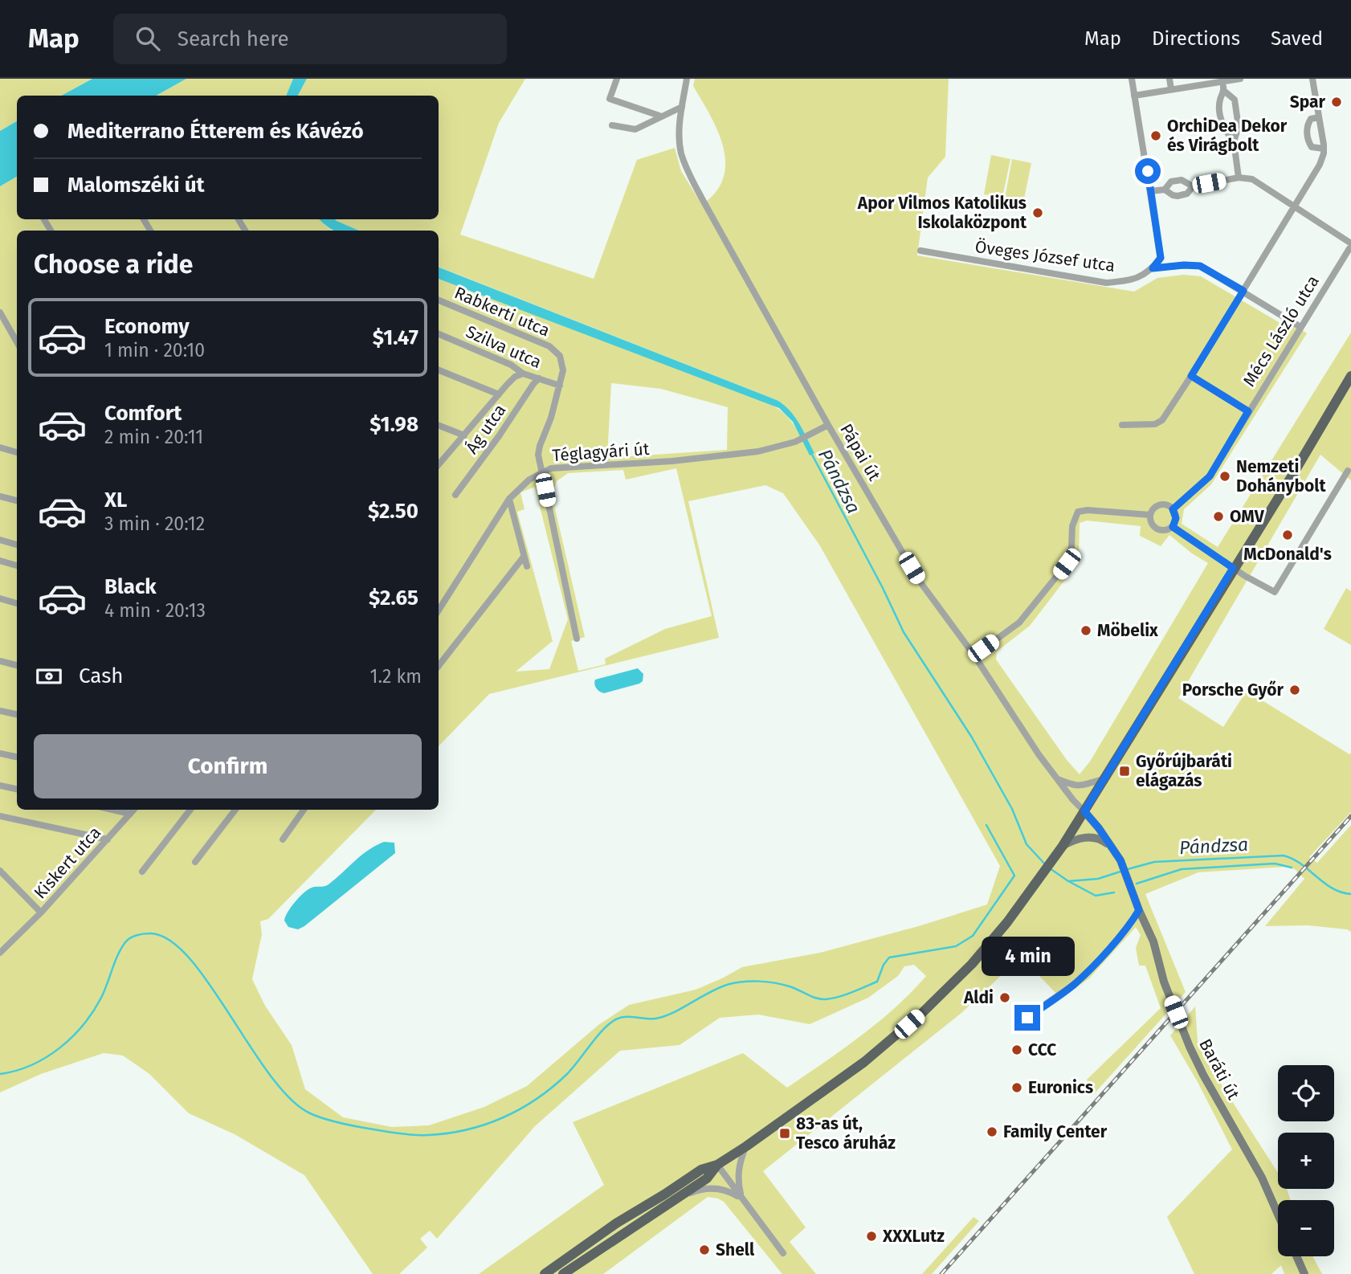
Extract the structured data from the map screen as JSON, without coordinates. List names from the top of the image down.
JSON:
{
  "streets": {
    "street": [
      "Öveges József utca",
      "Rabkerti utca",
      "Mécs László utca",
      "Szilva utca",
      "Ág utca",
      "Téglagyári út",
      "Pápai út",
      "Kiskert utca",
      "Baráti út"
    ]
  },
  "crossings": [
    ["Rabkerti utca", "Szilva utca"],
    ["Rabkerti utca", "Téglagyári út"],
    ["Mécs László utca", "Pápai út"],
    ["Szilva utca", "Ág utca"],
    ["Téglagyári út", "Pápai út"],
    ["Pápai út", "Baráti út"]
  ],
  "water": ["Pándzsa"],
  "places": {
    "other": [
      "Spar",
      "OrchiDea Dekor és Virágbolt",
      "Apor Vilmos Katolikus Iskolaközpont",
      "Nemzeti Dohánybolt",
      "OMV",
      "McDonald's",
      "Möbelix",
      "Porsche Győr",
      "Aldi",
      "CCC",
      "Euronics",
      "Family Center",
      "XXXLutz",
      "Shell"
    ],
    "transit": ["Győrújbaráti elágazás", "83-as út, Tesco áruház"]
  },
  "page": {
    "header": "Map",
    "search": "Search here",
    "nav": ["Map", "Directions", "Saved"],
    "banner": ["Mediterrano Étterem és Kávézó", "Malomszéki út"],
    "heading": "Choose a ride",
    "list": [
      {
        "name": "Economy",
        "note": "1 min · 20:10",
        "value": "$1.47"
      },
      {
        "name": "Comfort",
        "note": "2 min · 20:11",
        "value": "$1.98"
      },
      {
        "name": "XL",
        "note": "3 min · 20:12",
        "value": "$2.50"
      },
      {
        "name": "Black",
        "note": "4 min · 20:13",
        "value": "$2.65"
      }
    ],
    "pay": ["Cash", "1.2 km"],
    "buttons": "Confirm",
    "bubble": "4 min",
    "map_buttons": ["+", "−"]
  }
}
